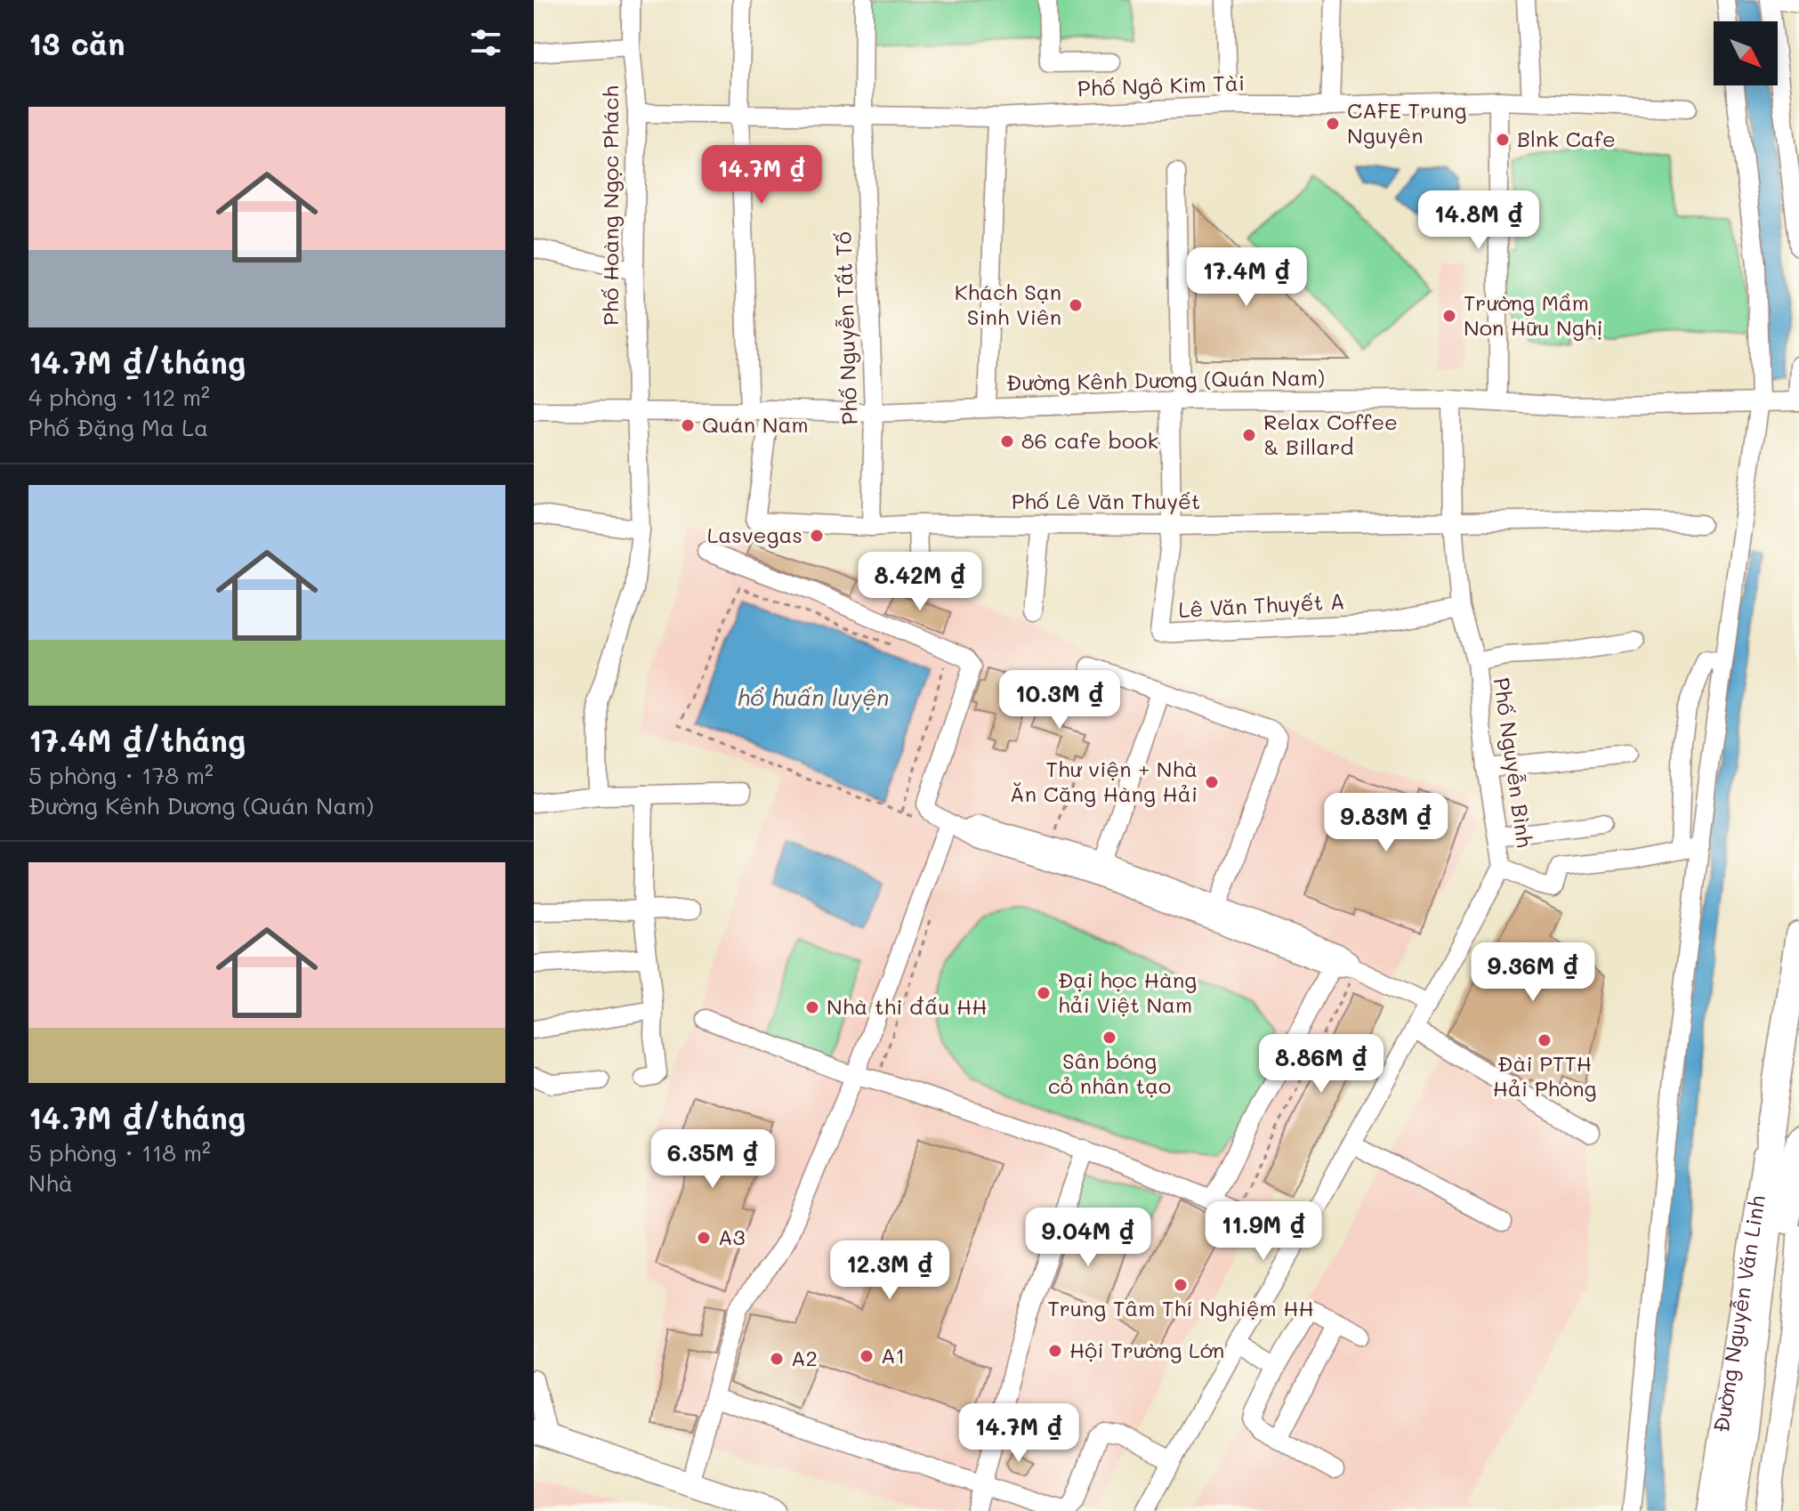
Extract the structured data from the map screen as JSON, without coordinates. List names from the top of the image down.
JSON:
{
  "streets": {
    "highway": ["Đường Nguyễn Văn Linh"],
    "street": [
      "Phố Ngô Kim Tài",
      "Phố Hoàng Ngọc Phách",
      "Phố Nguyễn Tất Tố",
      "Đường Kênh Dương (Quán Nam)",
      "Phố Lê Văn Thuyết",
      "Lê Văn Thuyết A",
      "Phố Nguyễn Bình"
    ]
  },
  "crossings": [
    ["Phố Ngô Kim Tài", "Phố Hoàng Ngọc Phách"],
    ["Phố Ngô Kim Tài", "Phố Nguyễn Tất Tố"],
    ["Phố Hoàng Ngọc Phách", "Đường Kênh Dương (Quán Nam)"],
    ["Phố Nguyễn Tất Tố", "Đường Kênh Dương (Quán Nam)"],
    ["Phố Nguyễn Tất Tố", "Phố Lê Văn Thuyết"],
    ["Đường Kênh Dương (Quán Nam)", "Phố Lê Văn Thuyết"],
    ["Đường Kênh Dương (Quán Nam)", "Lê Văn Thuyết A"],
    ["Đường Kênh Dương (Quán Nam)", "Phố Nguyễn Bình"],
    ["Phố Lê Văn Thuyết", "Lê Văn Thuyết A"],
    ["Phố Lê Văn Thuyết", "Phố Nguyễn Bình"],
    ["Lê Văn Thuyết A", "Phố Nguyễn Bình"]
  ],
  "water": ["hồ huấn luyện"],
  "places": [
    "CAFE Trung Nguyên",
    "Blnk Cafe",
    "Khách Sạn Sinh Viên",
    "Trường Mầm Non Hữu Nghị",
    "Quán Nam",
    "Relax Coffee & Billard",
    "86 cafe book",
    "Lasvegas",
    "Thư viện + Nhà Ăn Căng Hàng Hải",
    "Đại học Hàng hải Việt Nam",
    "Nhà thi đấu HH",
    "Sân bóng cỏ nhân tạo",
    "Đài PTTH Hải Phòng",
    "A3",
    "Trung Tâm Thí Nghiệm HH",
    "Hội Trường Lớn",
    "A1",
    "A2"
  ],
  "north": "bottom right",
  "page": {
    "heading": "13 căn",
    "list": [
      {
        "name": "14.7M ₫/tháng",
        "note": "4 phòng · 112 m² · Phố Đặng Ma La"
      },
      {
        "name": "17.4M ₫/tháng",
        "note": "5 phòng · 178 m² · Đường Kênh Dương (Quán Nam)"
      },
      {
        "name": "14.7M ₫/tháng",
        "note": "5 phòng · 118 m² · Nhà"
      }
    ],
    "price": [
      "14.7M ₫",
      "14.8M ₫",
      "17.4M ₫",
      "8.42M ₫",
      "10.3M ₫",
      "9.83M ₫",
      "9.36M ₫",
      "8.86M ₫",
      "6.35M ₫",
      "11.9M ₫",
      "9.04M ₫",
      "12.3M ₫",
      "14.7M ₫"
    ]
  }
}
